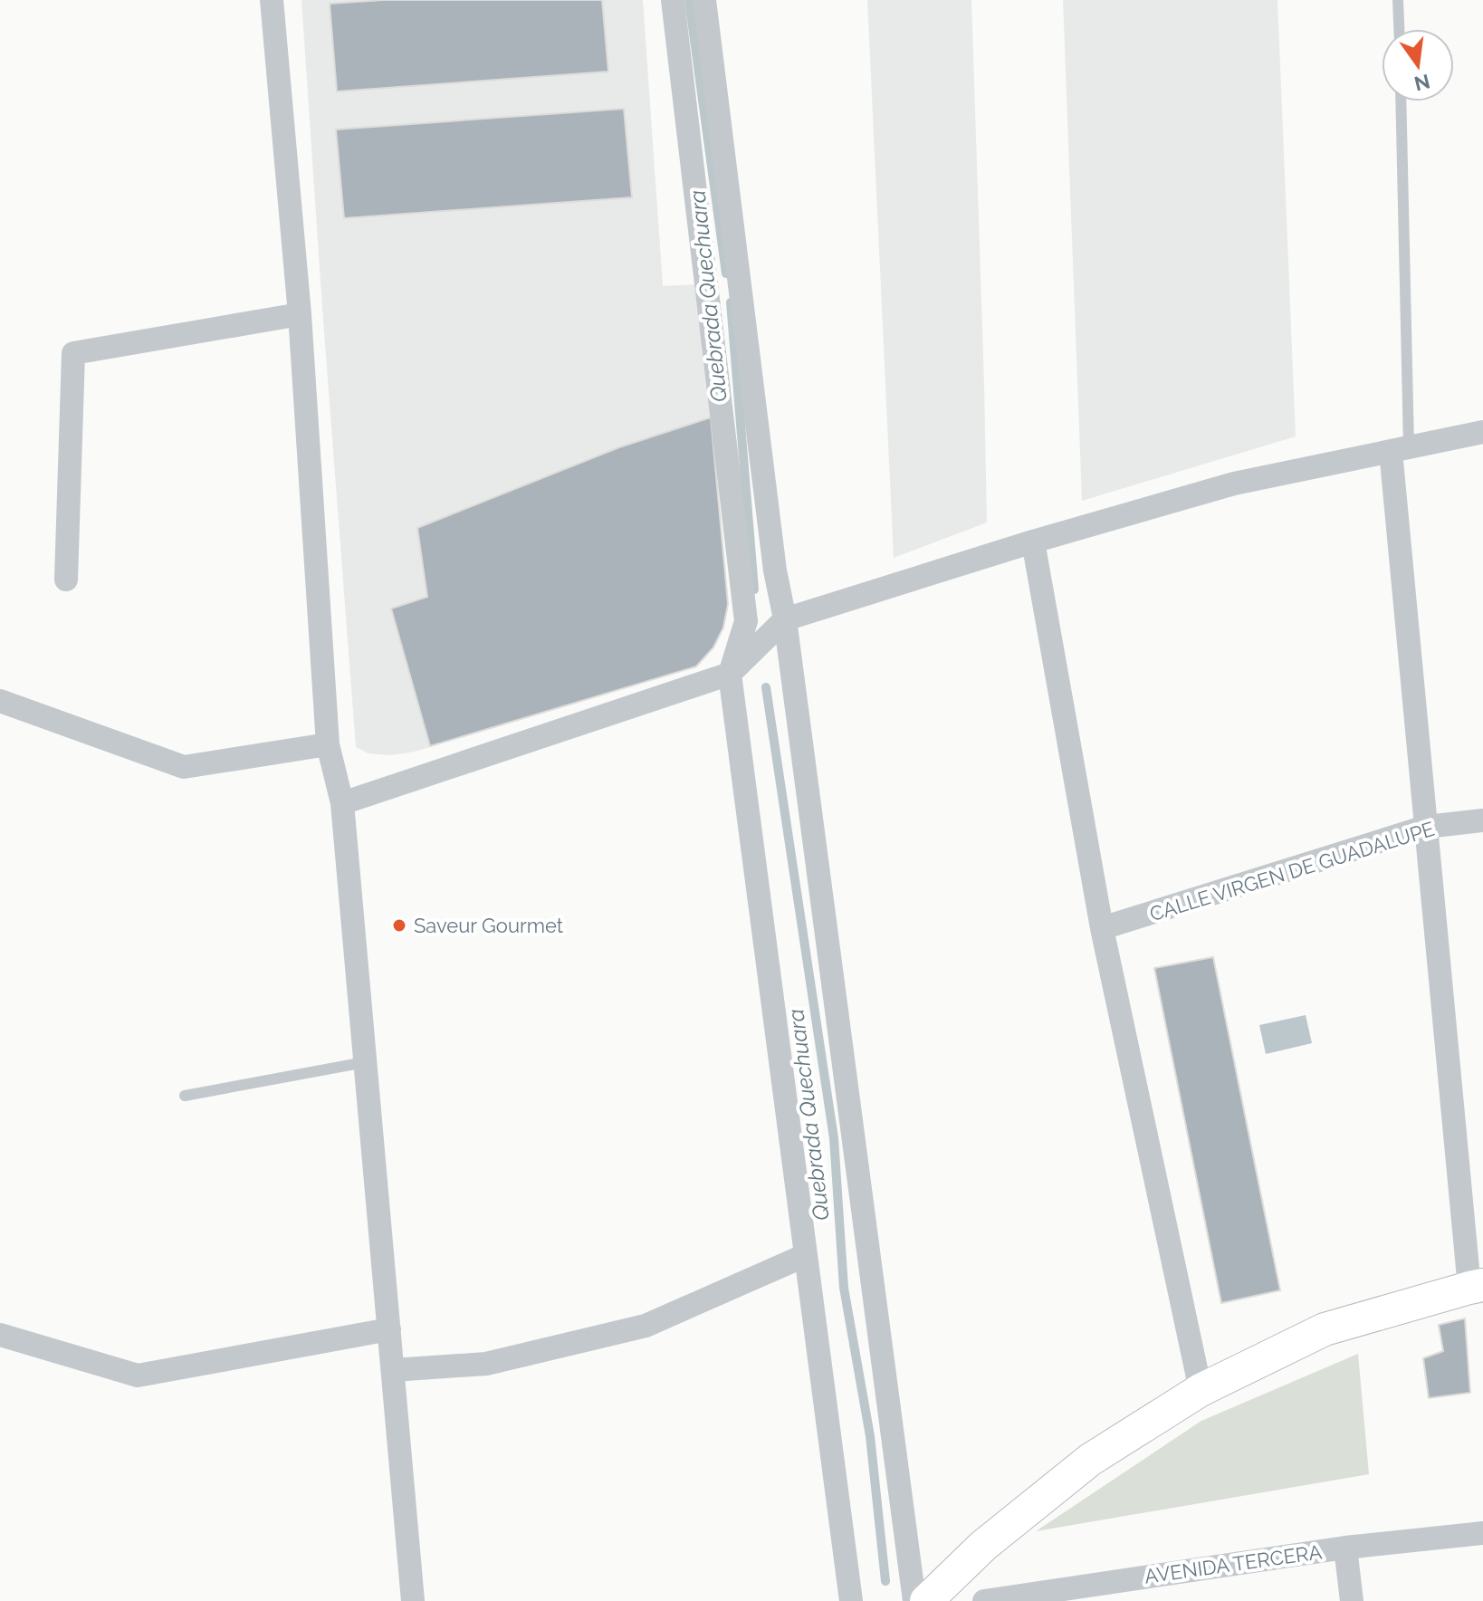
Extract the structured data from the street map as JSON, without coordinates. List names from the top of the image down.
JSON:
{
  "streets": {
    "street": ["CALLE VIRGEN DE GUADALUPE", "AVENIDA TERCERA"]
  },
  "water": ["Quebrada Quechuara"],
  "places": ["Saveur Gourmet"],
  "north": "bottom"
}
